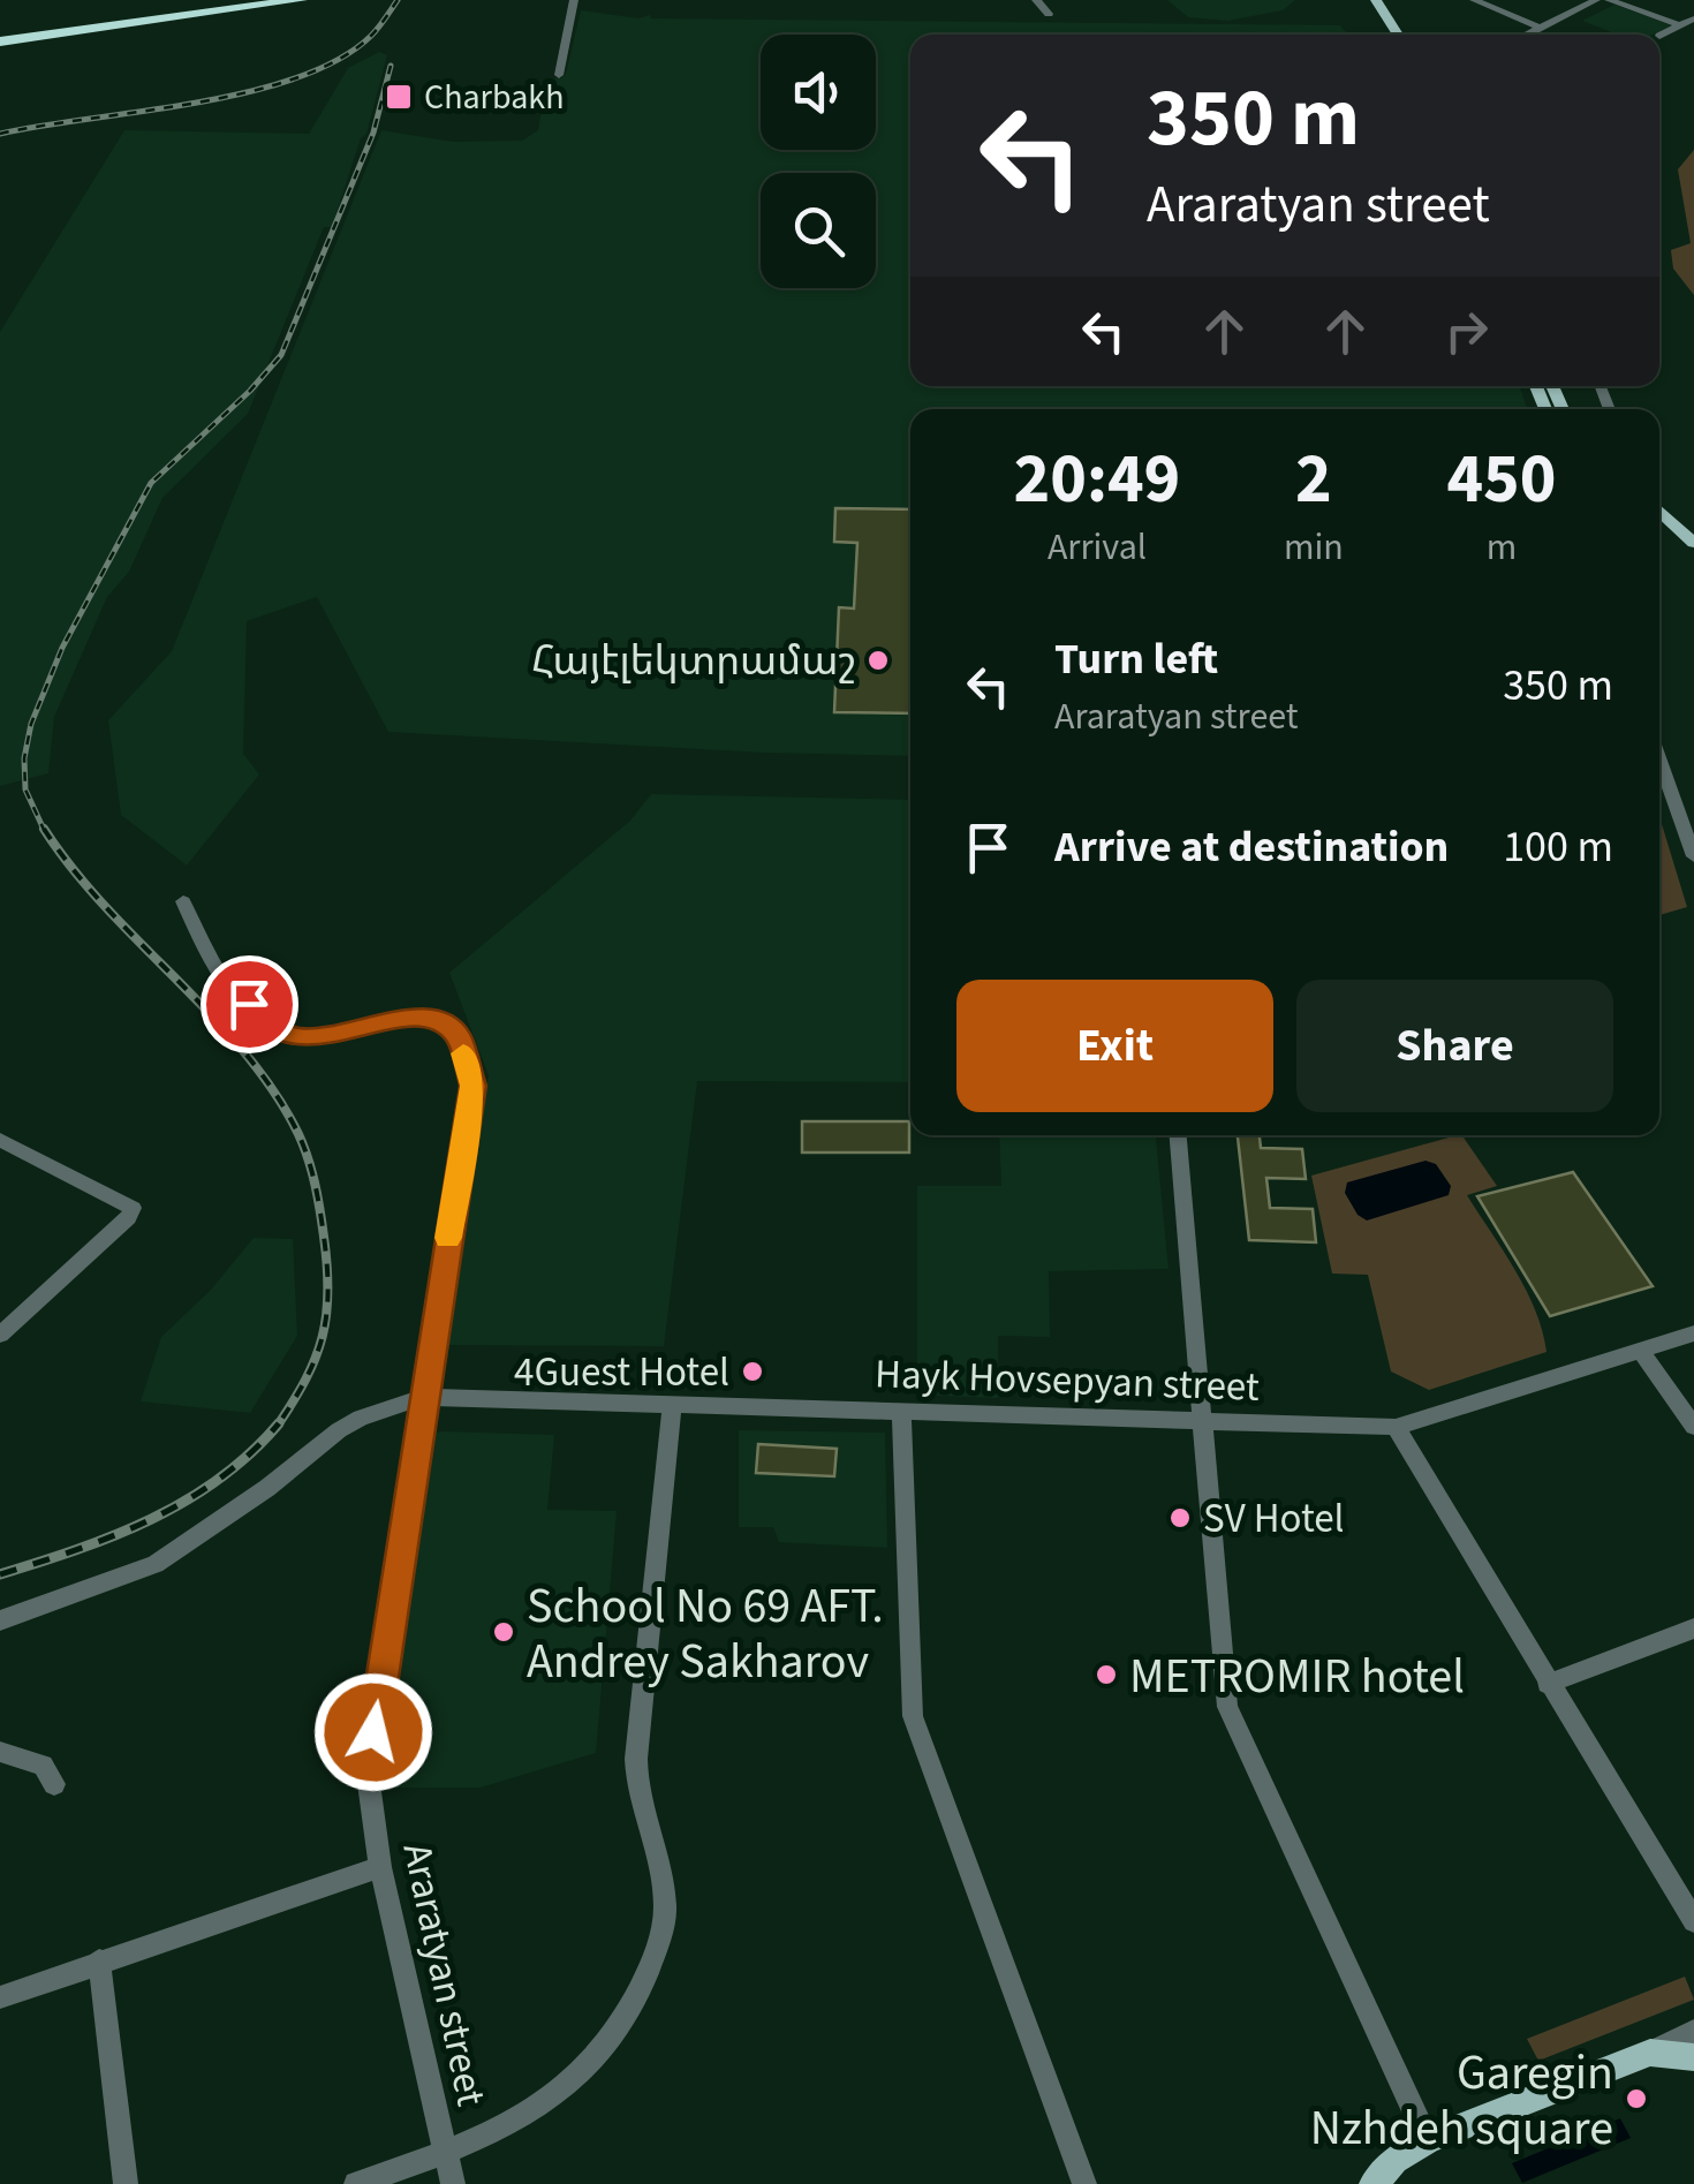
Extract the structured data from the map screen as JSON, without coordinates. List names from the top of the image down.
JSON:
{
  "streets": {
    "street": ["Hayk Hovsepyan street", "Araratyan street"]
  },
  "crossings": [
    ["Hayk Hovsepyan street", "Araratyan street"]
  ],
  "places": {
    "transit": ["Charbakh"],
    "other": [
      "Հայէլեկտրամաշ",
      "4Guest Hotel",
      "SV Hotel",
      "School No 69 AFT. Andrey Sakharov",
      "METROMIR hotel",
      "Garegin Nzhdeh square"
    ]
  },
  "page": {
    "turn": ["350 m", "Araratyan street"],
    "eta": [
      "20:49",
      "Arrival",
      "2",
      "min",
      "450",
      "m"
    ],
    "list": [
      {
        "name": "Turn left",
        "note": "Araratyan street",
        "value": "350 m"
      },
      {
        "name": "Arrive at destination",
        "value": "100 m"
      }
    ],
    "buttons": ["Exit", "Share"]
  }
}
